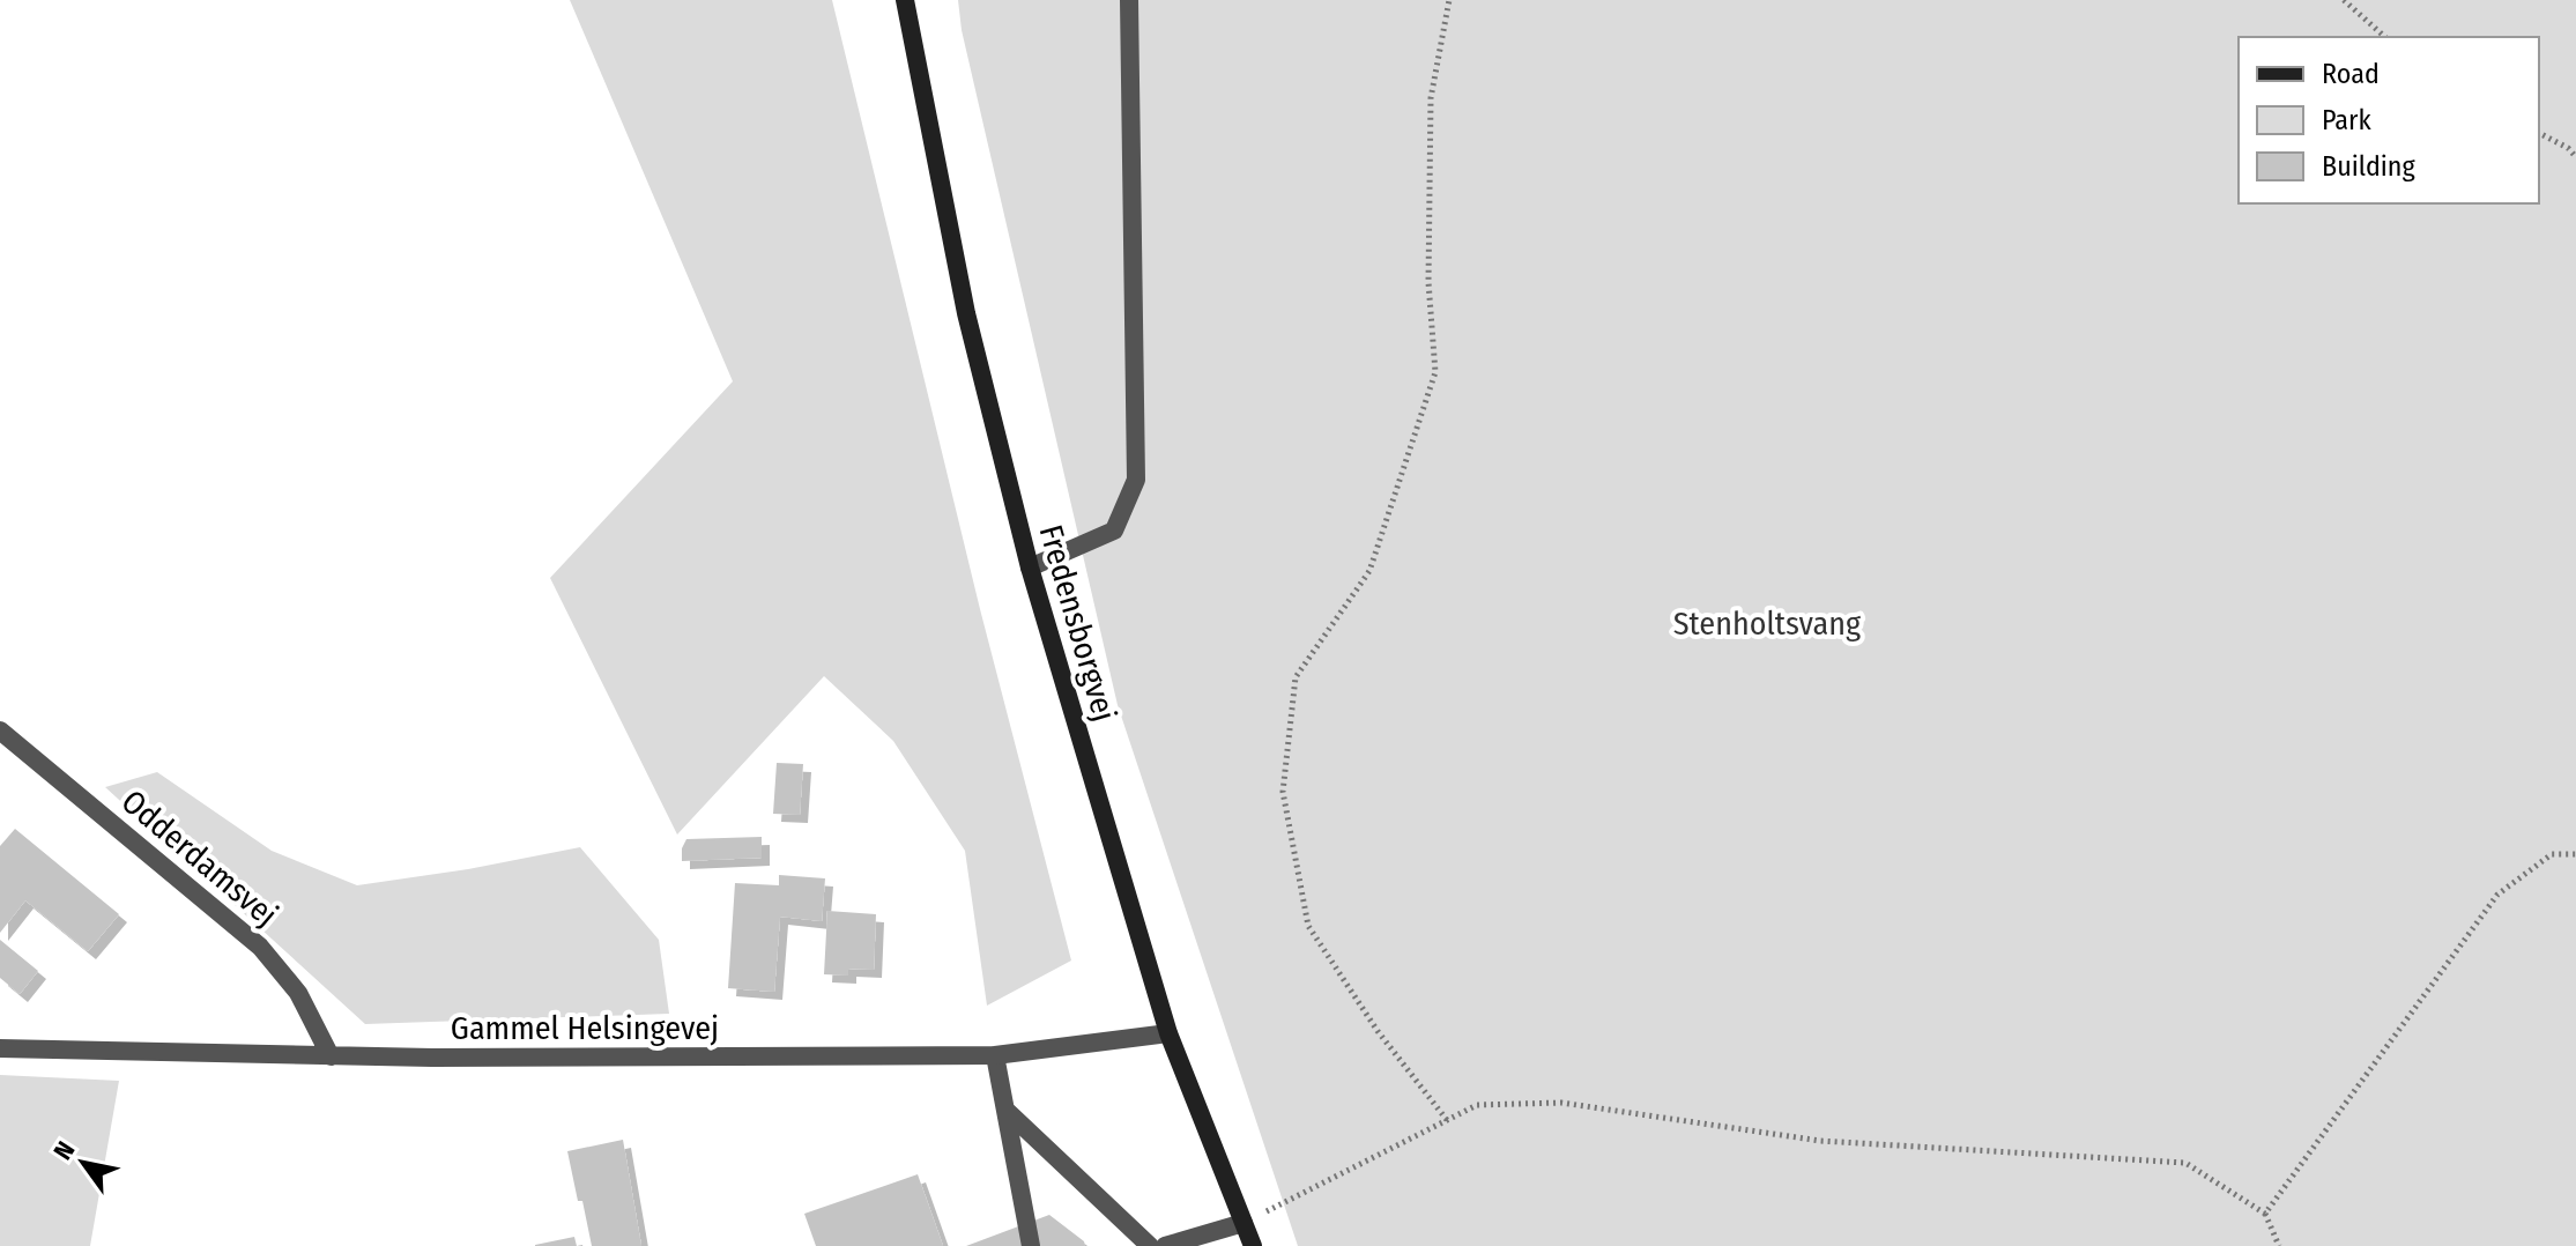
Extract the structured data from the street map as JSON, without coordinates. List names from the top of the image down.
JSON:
{
  "streets": {
    "street": ["Fredensborgvej", "Odderdamsvej", "Gammel Helsingevej"]
  },
  "crossings": [
    ["Fredensborgvej", "Gammel Helsingevej"],
    ["Odderdamsvej", "Gammel Helsingevej"]
  ],
  "parks": ["Stenholtsvang"],
  "legend": ["Road", "Park", "Building"],
  "north": "top left"
}
